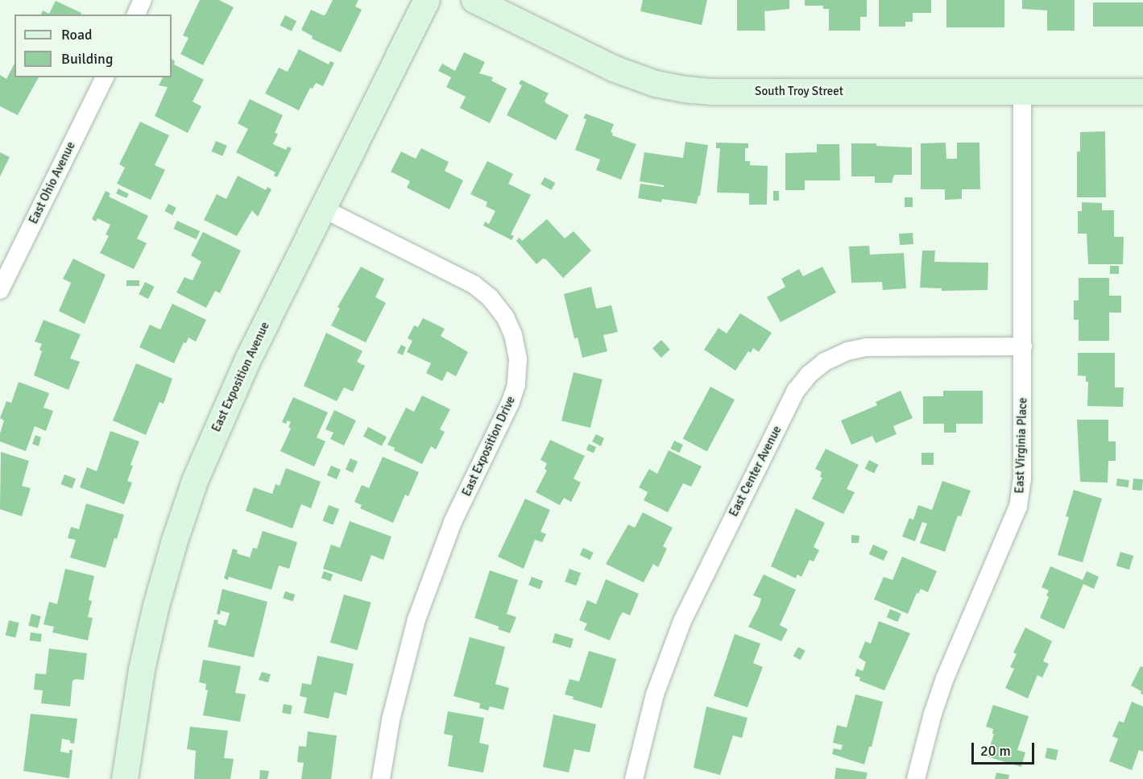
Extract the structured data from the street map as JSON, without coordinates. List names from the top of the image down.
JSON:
{
  "streets": {
    "street": [
      "South Troy Street",
      "East Ohio Avenue",
      "East Exposition Avenue",
      "East Virginia Place",
      "East Exposition Drive",
      "East Center Avenue"
    ]
  },
  "crossings": [
    ["South Troy Street", "East Virginia Place"],
    ["East Exposition Avenue", "East Exposition Drive"],
    ["East Virginia Place", "East Center Avenue"]
  ],
  "legend": ["Road", "Building"],
  "scale_bar": "20 m"
}
